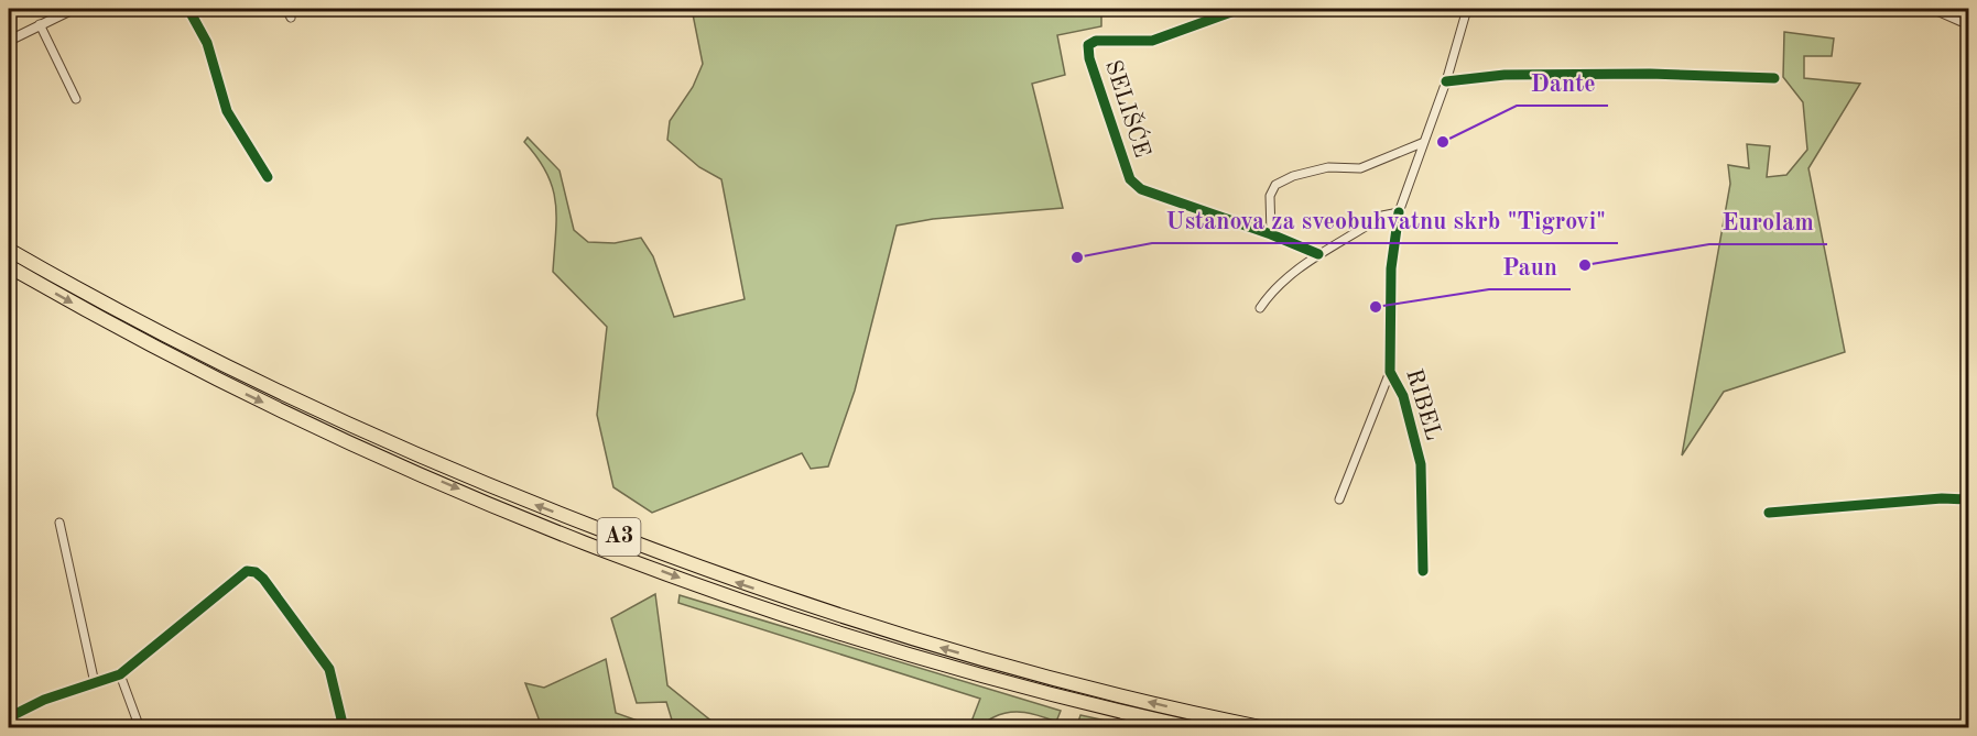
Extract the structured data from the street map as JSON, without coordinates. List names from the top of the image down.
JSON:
{
  "streets": {
    "highway": ["A3"],
    "street": ["SELIŠĆE", "RIBEL"]
  },
  "places": [
    "Dante",
    "Ustanova za sveobuhvatnu skrb \"Tigrovi\"",
    "Eurolam",
    "Paun"
  ]
}
